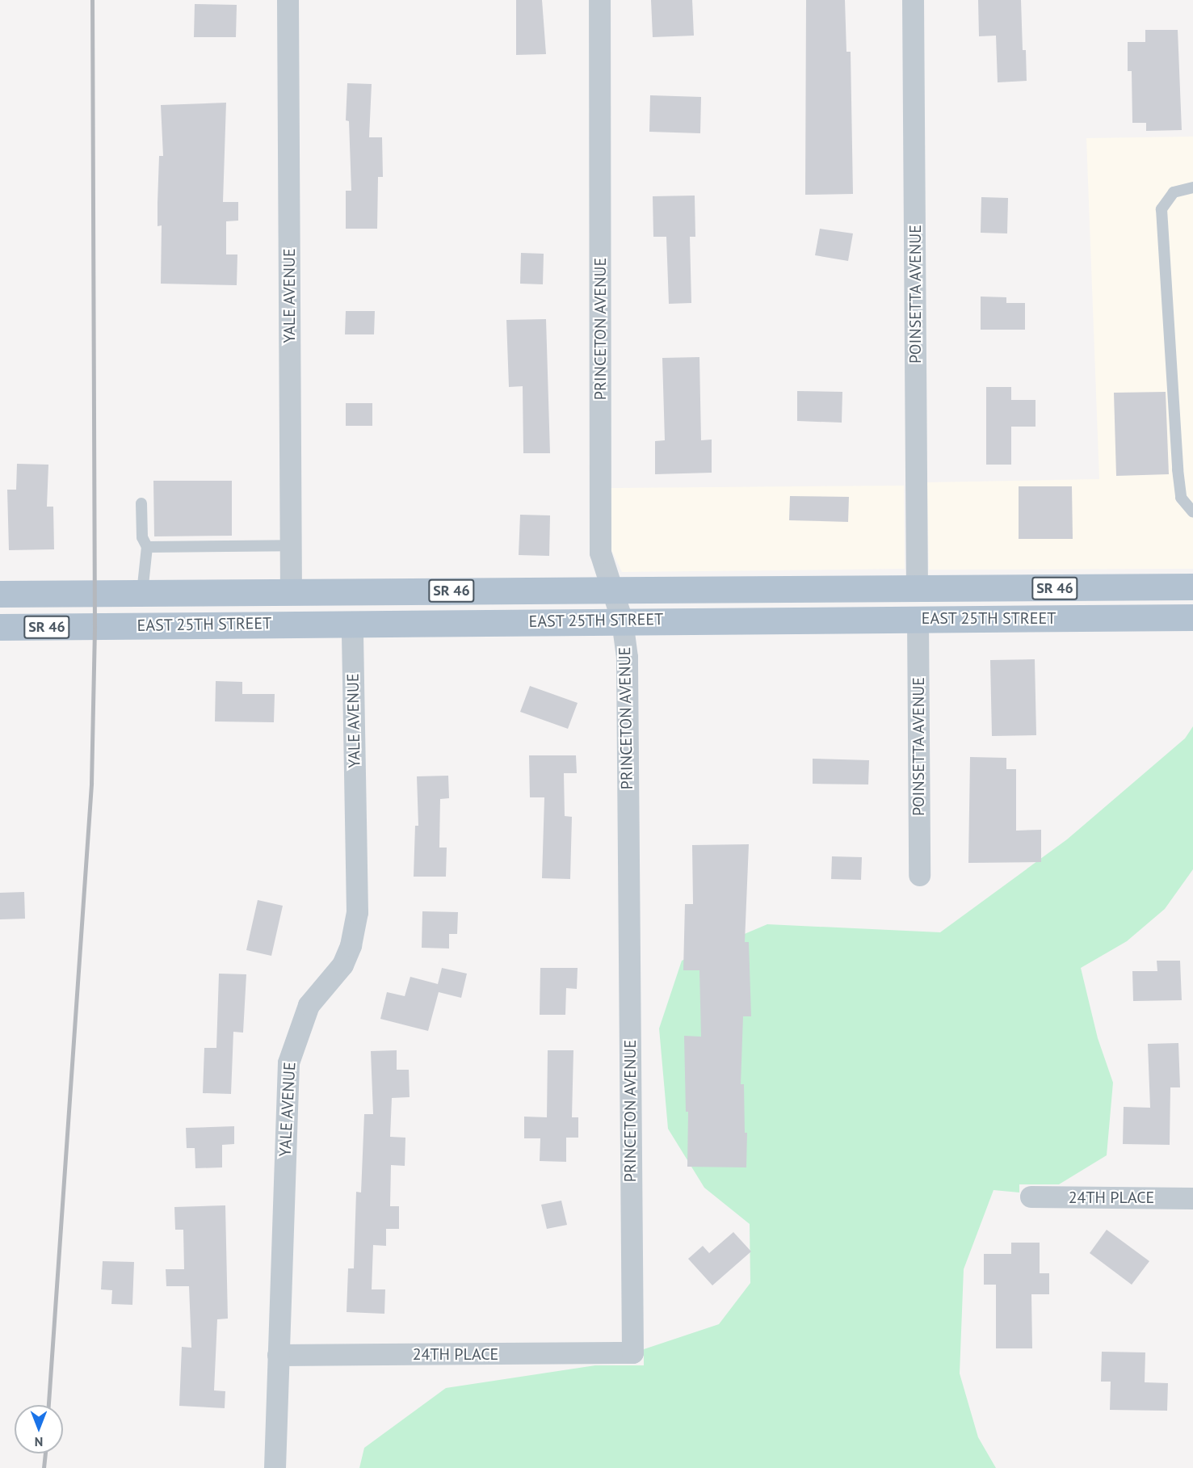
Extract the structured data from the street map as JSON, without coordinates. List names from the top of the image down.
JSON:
{
  "streets": {
    "main road": ["SR 46", "EAST 25TH STREET"],
    "street": [
      "POINSETTA AVENUE",
      "YALE AVENUE",
      "PRINCETON AVENUE",
      "24TH PLACE"
    ]
  },
  "crossings": [
    ["POINSETTA AVENUE", "EAST 25TH STREET"],
    ["YALE AVENUE", "EAST 25TH STREET"],
    ["YALE AVENUE", "24TH PLACE"],
    ["PRINCETON AVENUE", "EAST 25TH STREET"],
    ["PRINCETON AVENUE", "24TH PLACE"]
  ],
  "north": "bottom"
}
